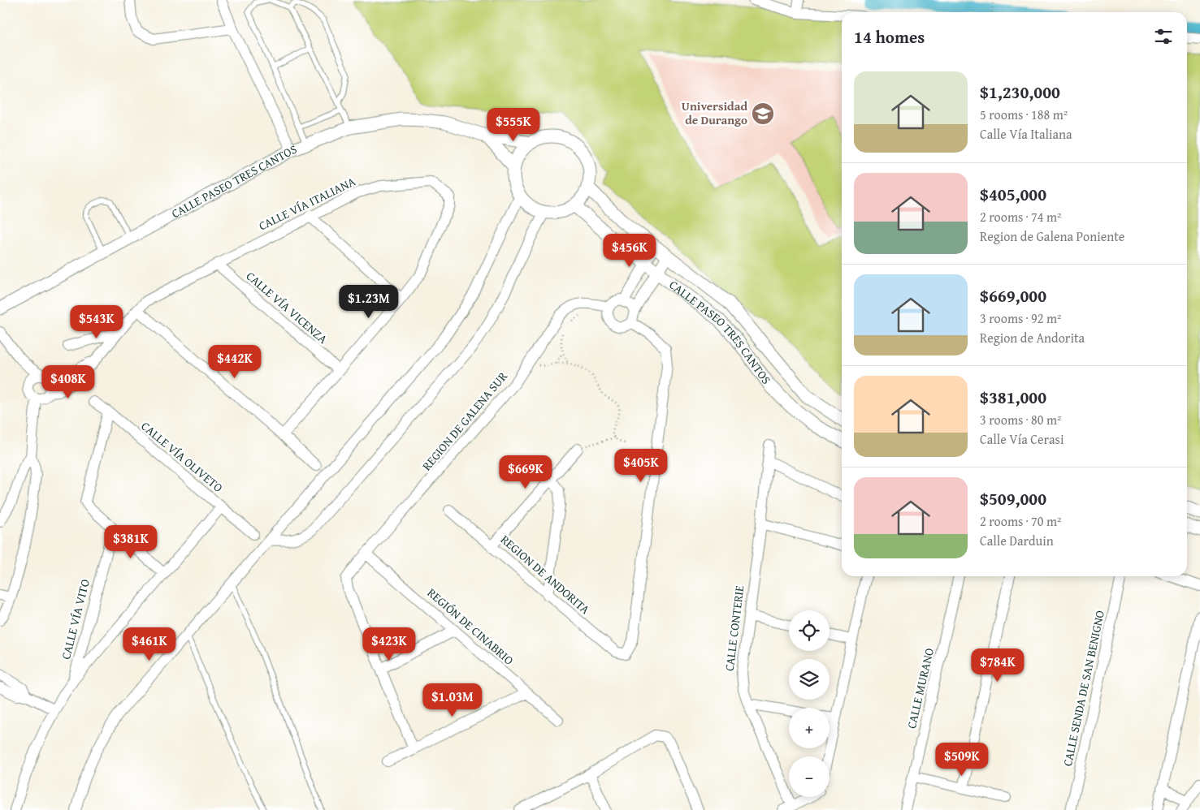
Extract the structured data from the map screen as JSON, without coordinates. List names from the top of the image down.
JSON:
{
  "streets": {
    "street": [
      "CALLE PASEO TRES CANTOS",
      "CALLE VÍA ITALIANA",
      "CALLE VÍA VICENZA",
      "REGION DE GALENA SUR",
      "CALLE VÍA OLIVETO",
      "REGION DE ANDORITA",
      "CALLE VÍA VITO",
      "REGIÓN DE CINABRIO",
      "CALLE CONTERIE",
      "CALLE MURANO",
      "CALLE SENDA DE SAN BENIGNO"
    ]
  },
  "crossings": [
    ["CALLE VÍA ITALIANA", "CALLE VÍA VICENZA"],
    ["REGION DE GALENA SUR", "REGION DE ANDORITA"],
    ["REGION DE GALENA SUR", "REGIÓN DE CINABRIO"]
  ],
  "places": {
    "school or university": ["Universidad de Durango"]
  },
  "page": {
    "heading": "14 homes",
    "list": [
      {
        "name": "$1,230,000",
        "note": "5 rooms · 188 m² · Calle Vía Italiana"
      },
      {
        "name": "$405,000",
        "note": "2 rooms · 74 m² · Region de Galena Poniente"
      },
      {
        "name": "$669,000",
        "note": "3 rooms · 92 m² · Region de Andorita"
      },
      {
        "name": "$381,000",
        "note": "3 rooms · 80 m² · Calle Vía Cerasi"
      },
      {
        "name": "$509,000",
        "note": "2 rooms · 70 m² · Calle Darduin"
      }
    ],
    "price": [
      "$555K",
      "$456K",
      "$1.23M",
      "$543K",
      "$442K",
      "$408K",
      "$405K",
      "$669K",
      "$381K",
      "$461K",
      "$423K",
      "$784K",
      "$1.03M",
      "$509K"
    ],
    "map_buttons": ["+", "−"]
  }
}
